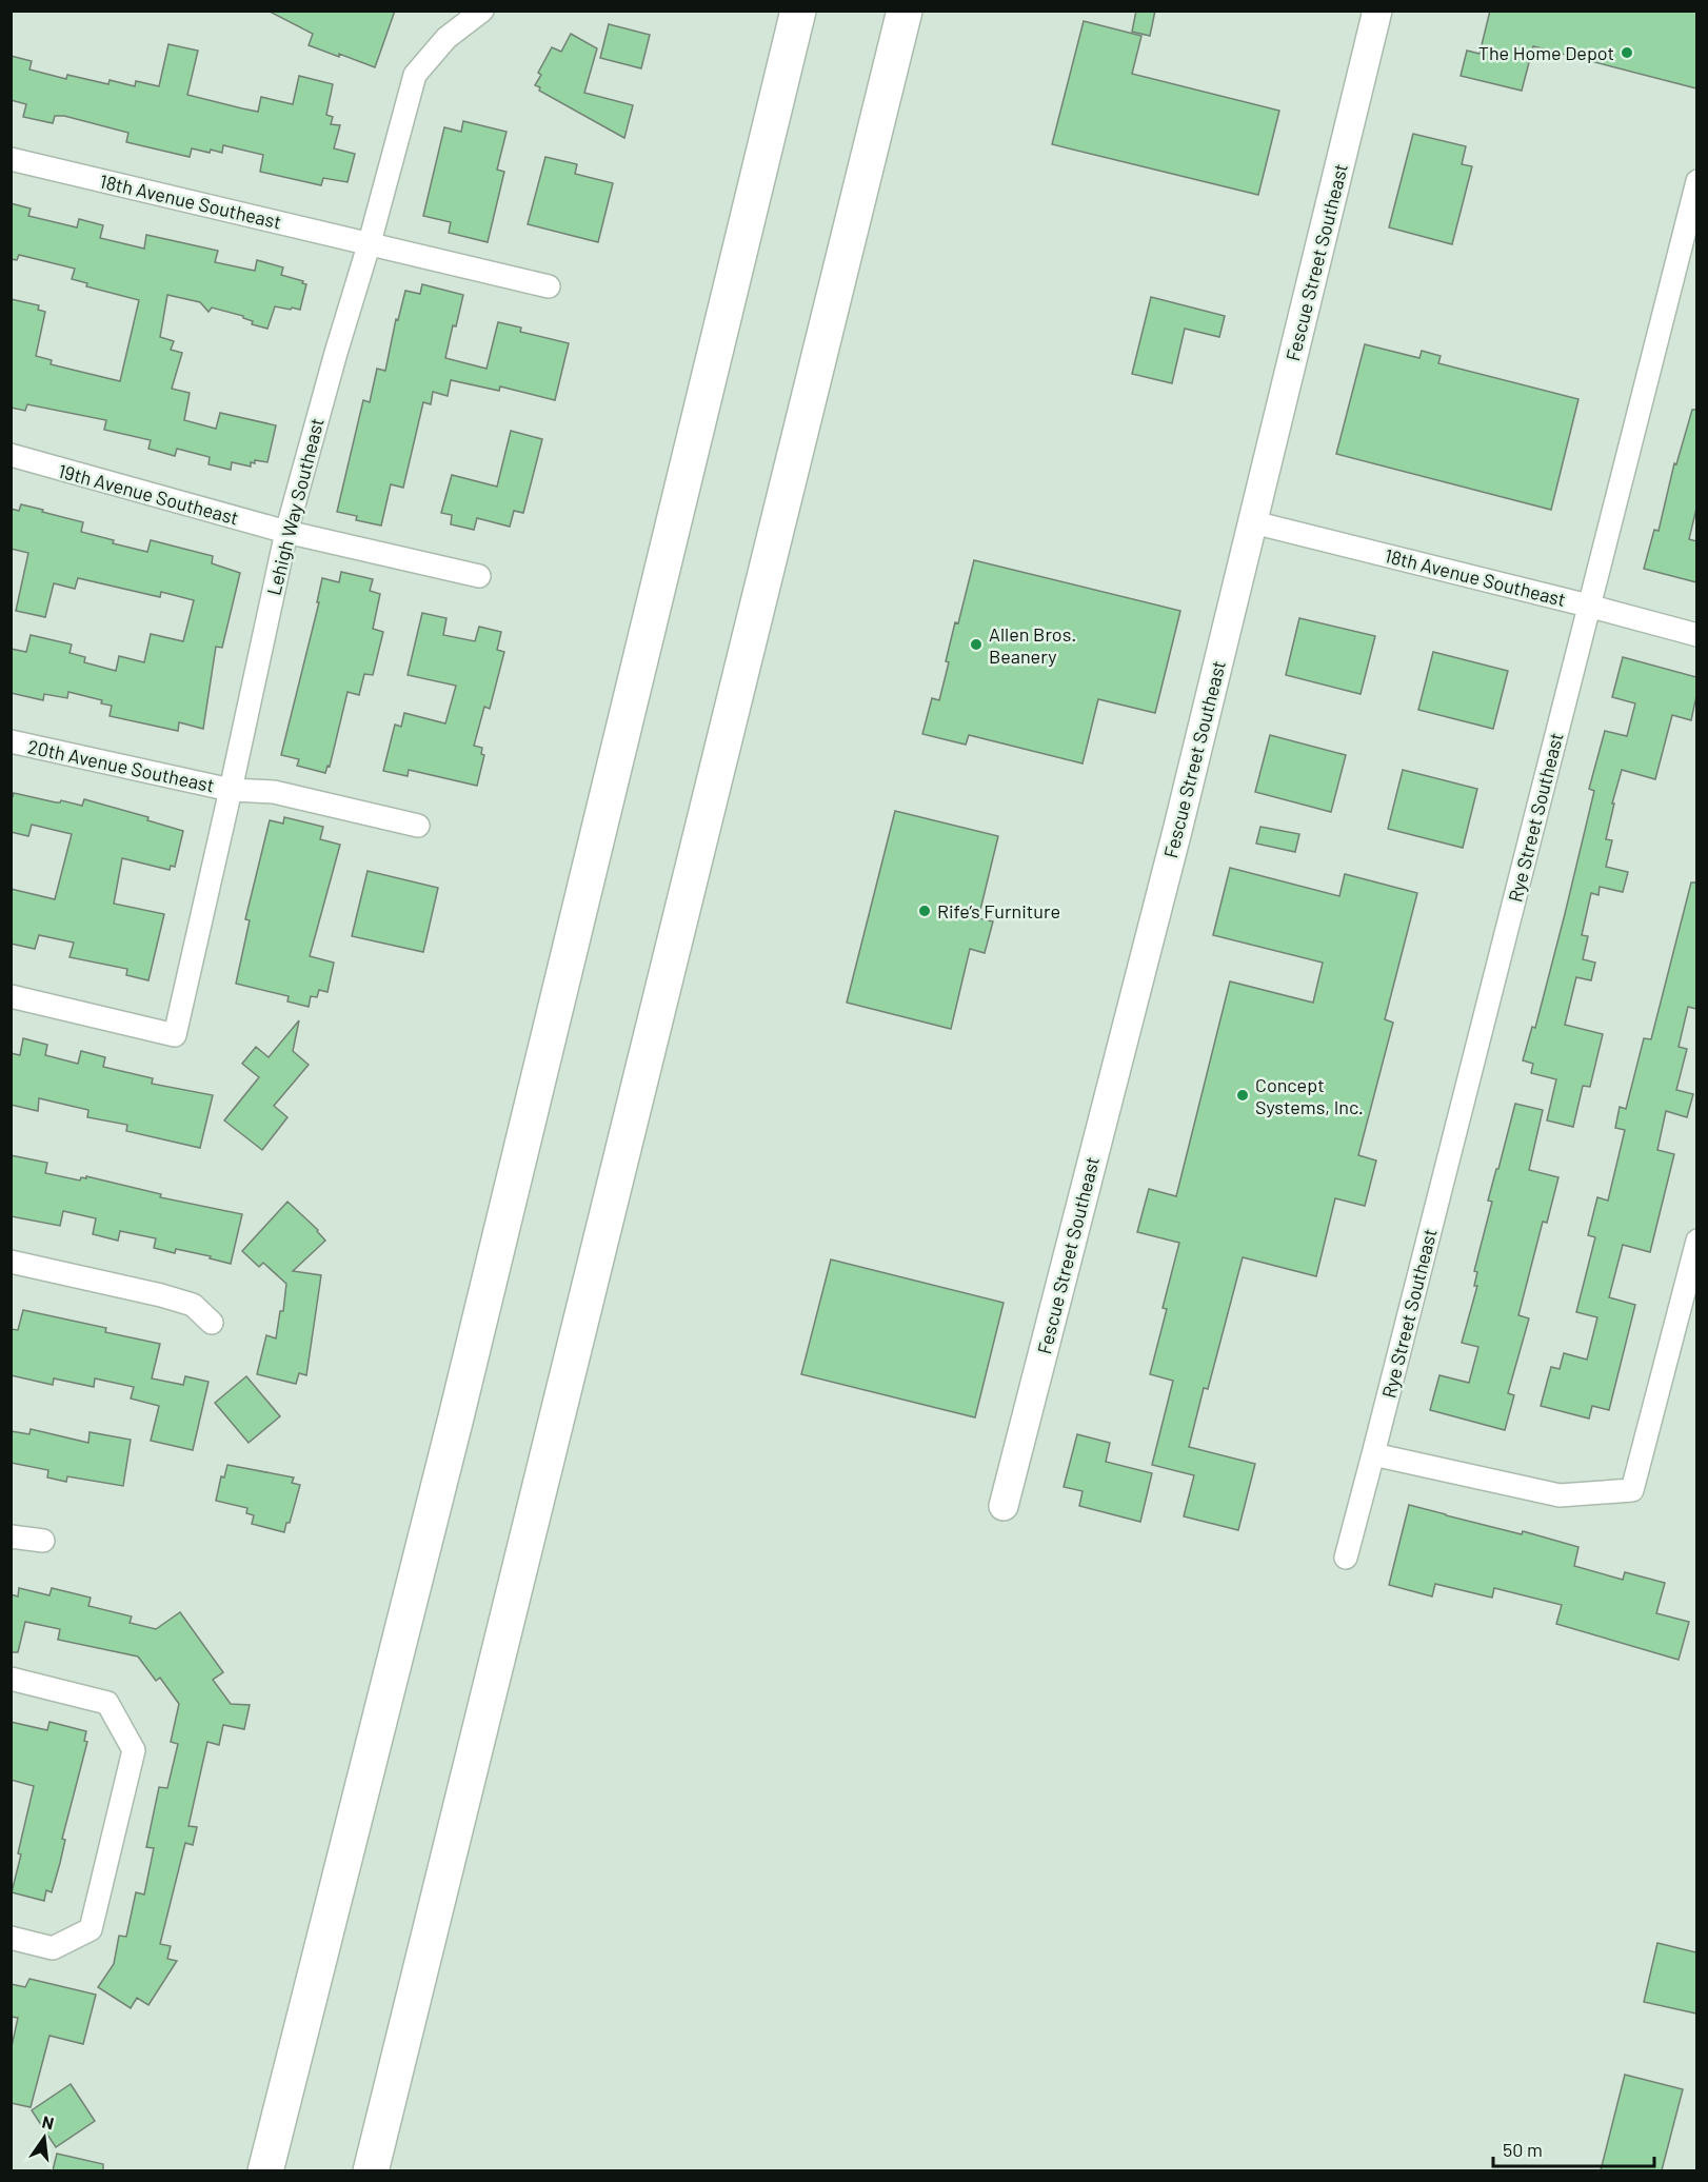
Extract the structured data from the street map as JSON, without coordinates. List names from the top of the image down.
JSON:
{
  "streets": {
    "street": [
      "18th Avenue Southeast",
      "Fescue Street Southeast",
      "19th Avenue Southeast",
      "Lehigh Way Southeast",
      "20th Avenue Southeast",
      "Rye Street Southeast"
    ]
  },
  "crossings": [
    ["18th Avenue Southeast", "Fescue Street Southeast"],
    ["18th Avenue Southeast", "Lehigh Way Southeast"],
    ["18th Avenue Southeast", "Rye Street Southeast"],
    ["19th Avenue Southeast", "Lehigh Way Southeast"],
    ["Lehigh Way Southeast", "20th Avenue Southeast"]
  ],
  "places": [
    "The Home Depot",
    "Allen Bros. Beanery",
    "Rife’s Furniture",
    "Concept Systems, Inc."
  ],
  "scale_bar": "50 m",
  "north": "top"
}
